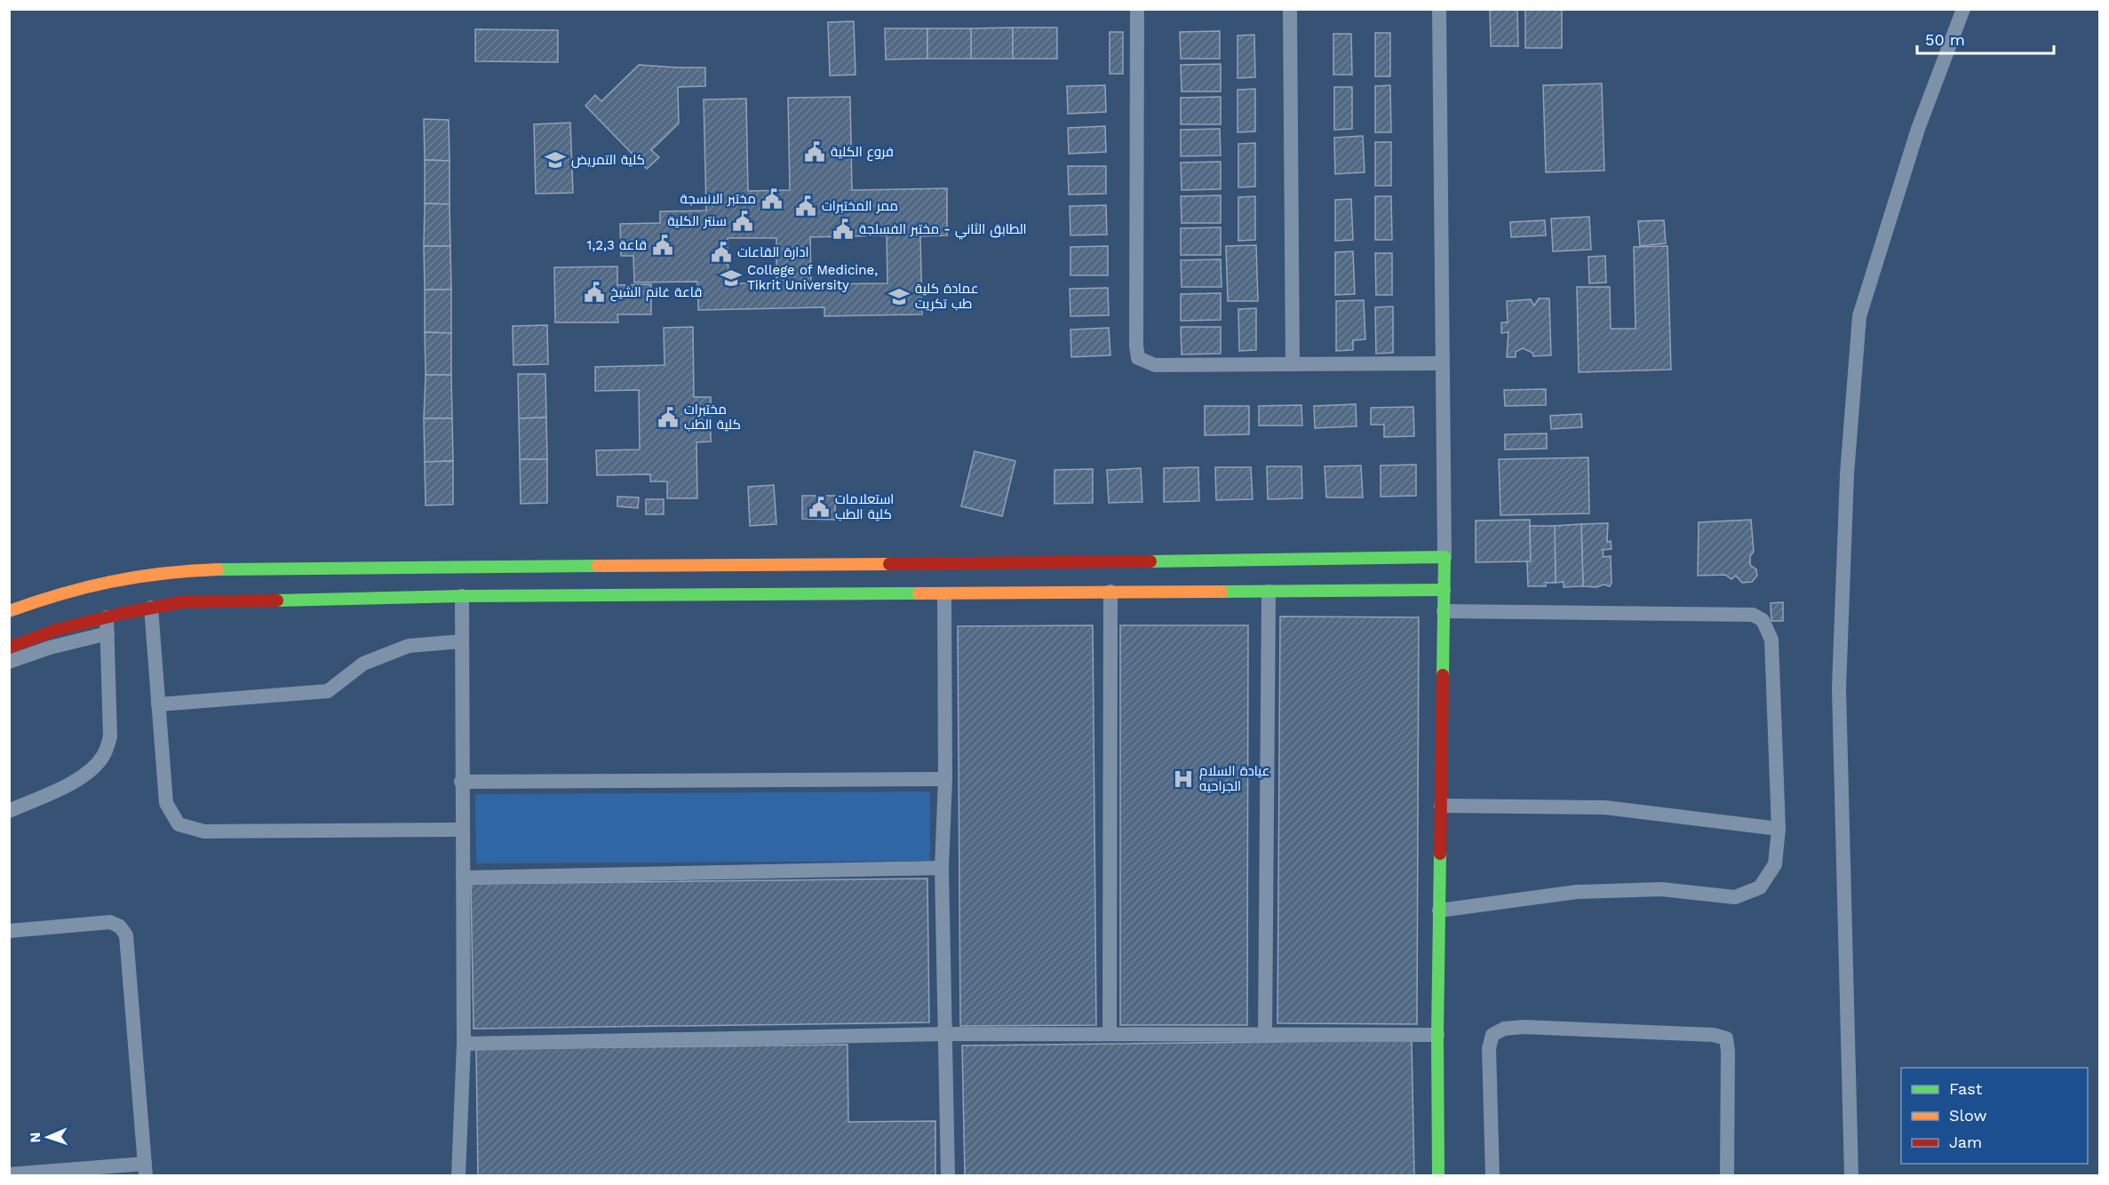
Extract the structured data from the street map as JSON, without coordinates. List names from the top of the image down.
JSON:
{
  "places": {
    "public building": [
      "فروع الكلية",
      "مختبر الانسجة",
      "ممر المختبرات",
      "سنتر الكلية",
      "الطابق الثاني - مختبر الفسلجة",
      "قاعة 1,2,3",
      "ادارة القاعات",
      "قاعة غانم الشيخ",
      "مختبرات كلية الطب",
      "استعلامات كلية الطب"
    ],
    "school or university": ["كلية التمريض", "College of Medicine, Tikrit University", "عمادة كلية طب تكريت"],
    "hospital": ["عيادة السلام الجراحيه"]
  },
  "legend": ["Fast", "Slow", "Jam"],
  "scale_bar": "50 m",
  "north": "left"
}
